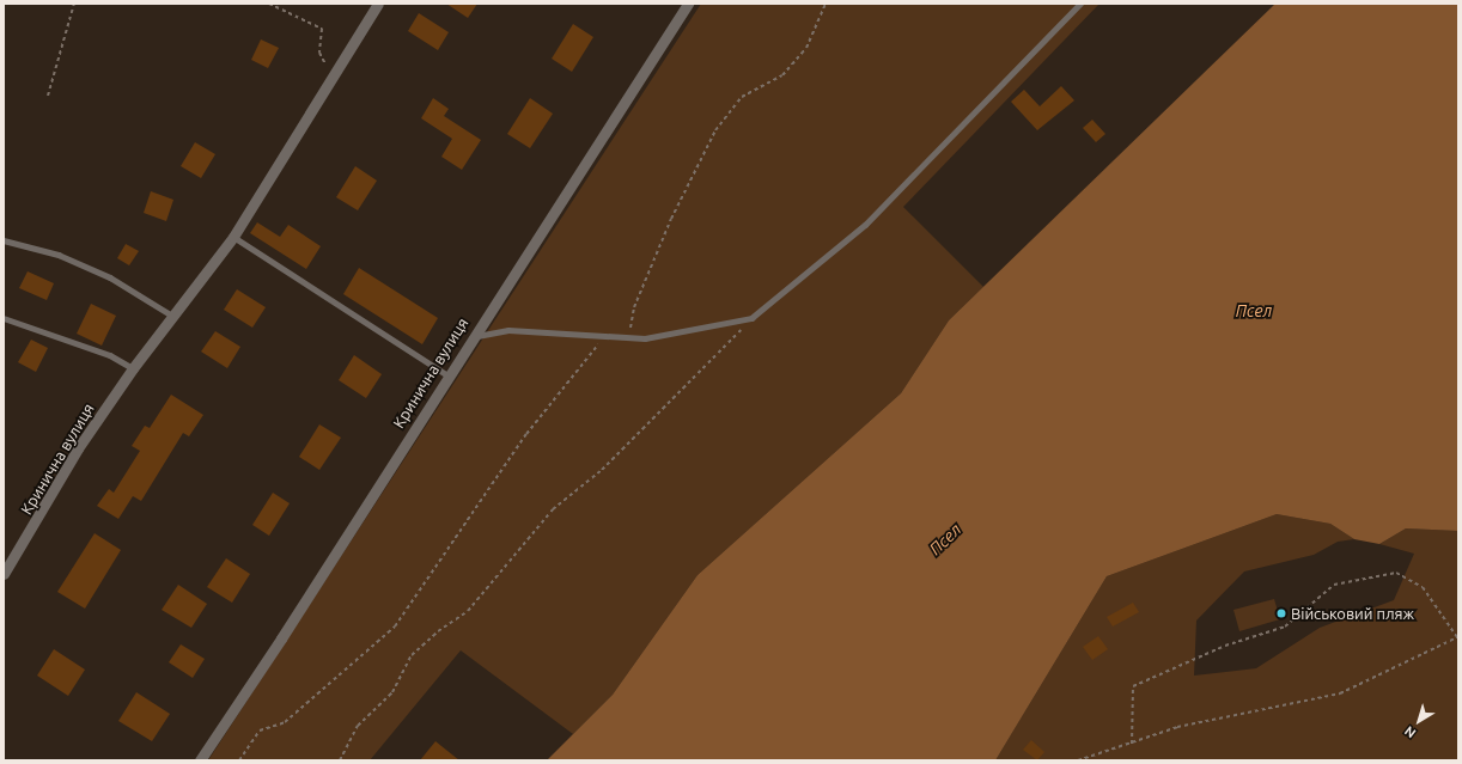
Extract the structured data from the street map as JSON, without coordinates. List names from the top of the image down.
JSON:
{
  "streets": {
    "street": ["Кринична вулиця"]
  },
  "water": ["Псел"],
  "places": ["Військовий пляж"],
  "north": "bottom left"
}
